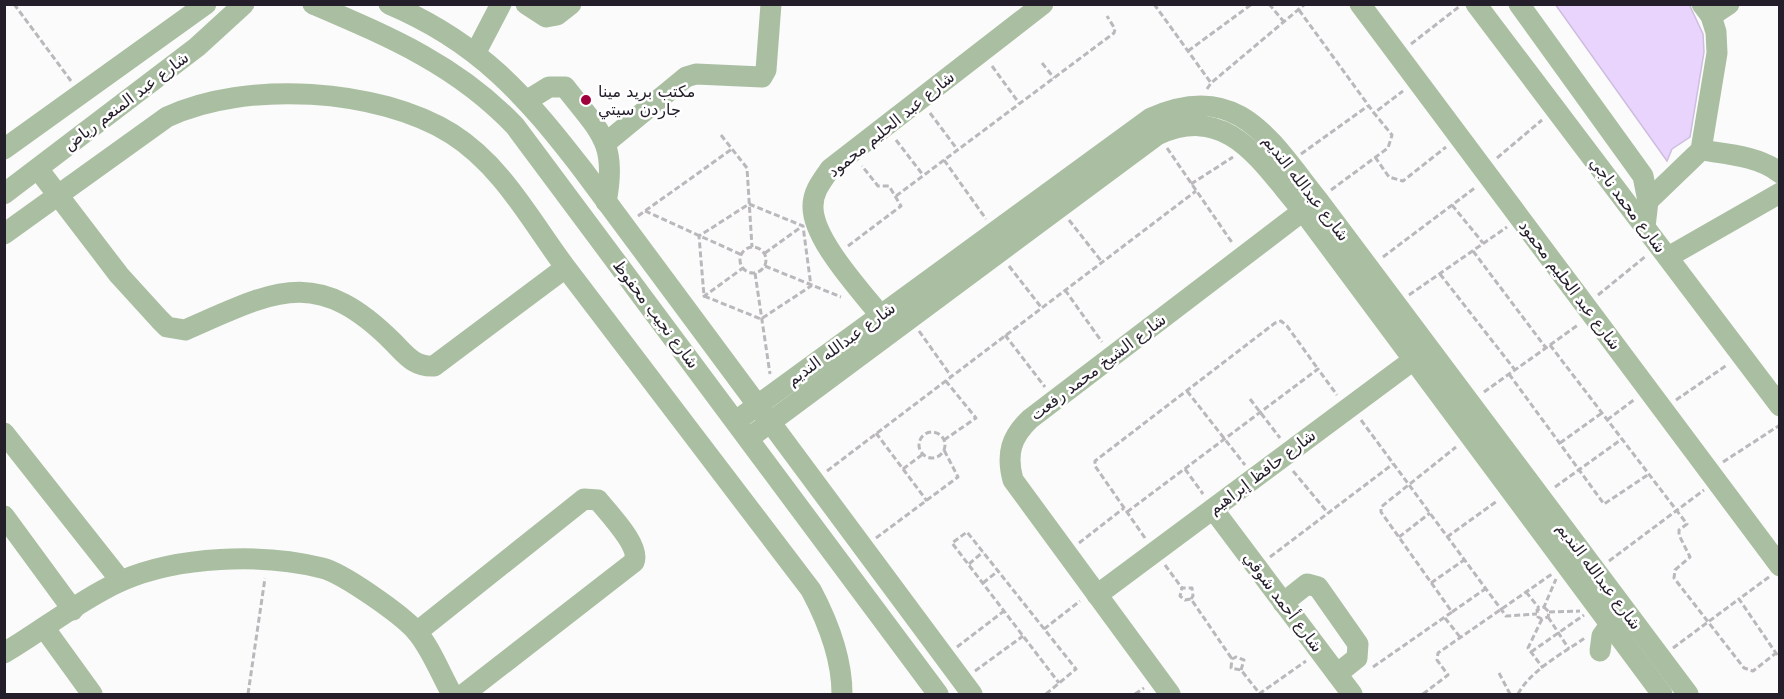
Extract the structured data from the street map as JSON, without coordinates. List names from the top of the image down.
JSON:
{
  "streets": {
    "street": [
      "شارع عبد المنعم رياض",
      "شارع عبد الحليم محمود",
      "شارع عبدالله النديم",
      "شارع محمد ناجي",
      "شارع نجيب محفوظ",
      "شارع الشيخ محمد رفعت",
      "شارع حافظ إبراهيم",
      "شارع أحمد شوقي"
    ]
  },
  "crossings": [
    ["شارع عبدالله النديم", "شارع نجيب محفوظ"],
    ["شارع عبدالله النديم", "شارع الشيخ محمد رفعت"],
    ["شارع عبدالله النديم", "شارع حافظ إبراهيم"],
    ["شارع الشيخ محمد رفعت", "شارع حافظ إبراهيم"],
    ["شارع حافظ إبراهيم", "شارع أحمد شوقي"]
  ],
  "places": ["مكتب بريد مينا جاردن سيتي"]
}
